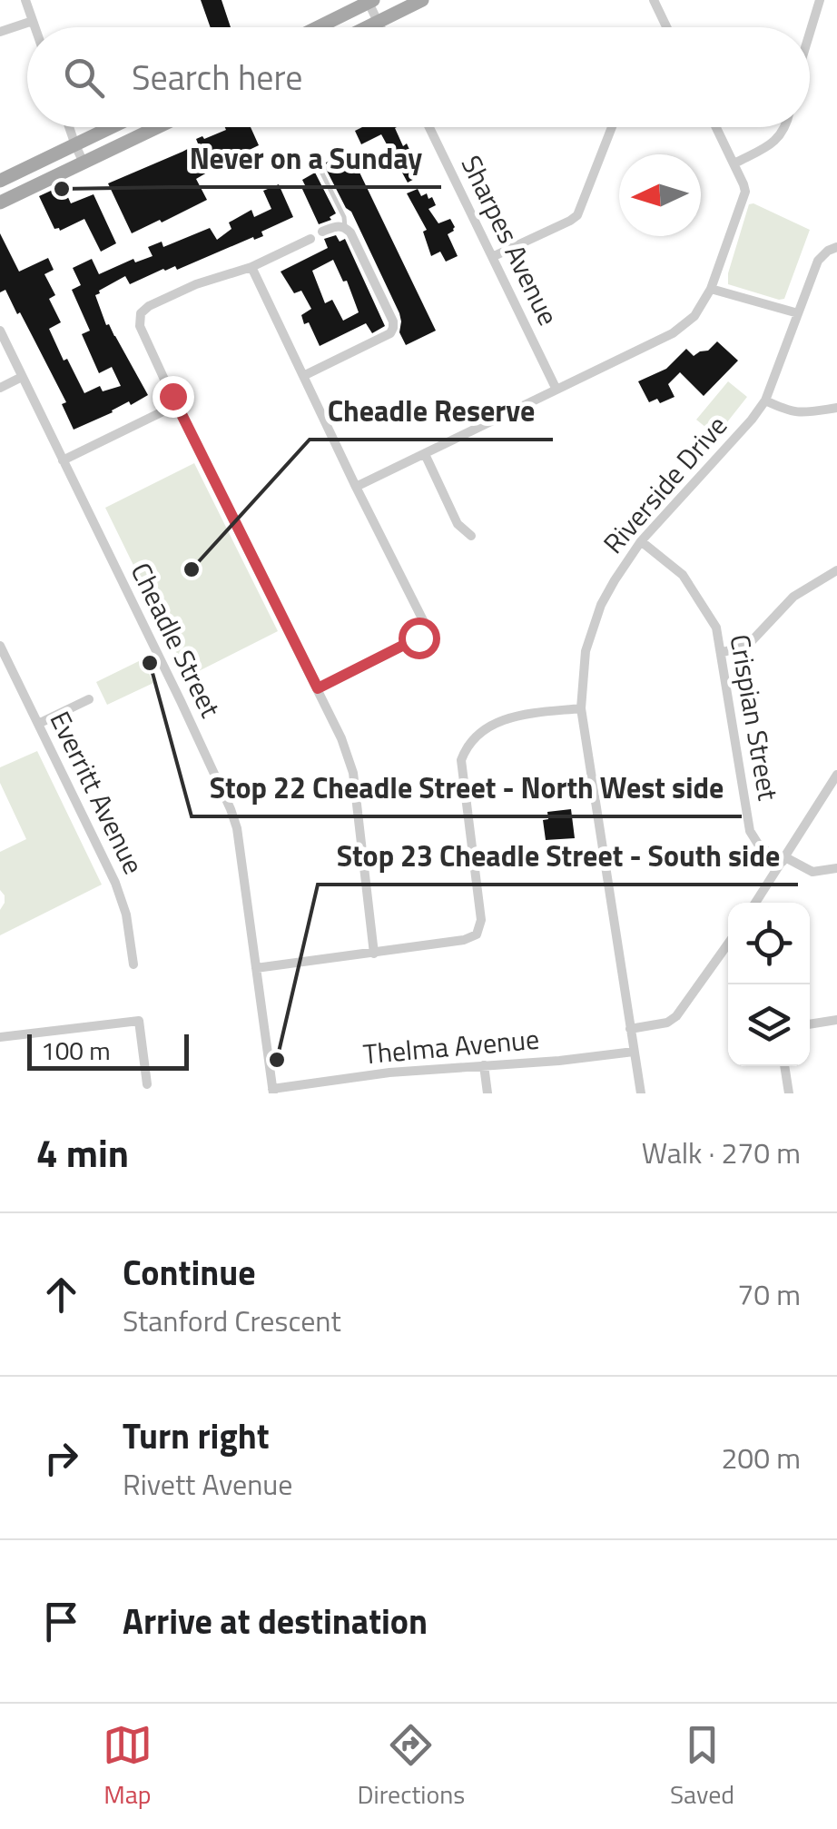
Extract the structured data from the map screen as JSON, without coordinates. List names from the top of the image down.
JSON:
{
  "streets": {
    "street": [
      "Sharpes Avenue",
      "Riverside Drive",
      "Cheadle Street",
      "Crispian Street",
      "Everritt Avenue",
      "Thelma Avenue"
    ]
  },
  "crossings": [
    ["Riverside Drive", "Crispian Street"],
    ["Riverside Drive", "Thelma Avenue"],
    ["Cheadle Street", "Thelma Avenue"]
  ],
  "places": [
    "Never on a Sunday",
    "Cheadle Reserve",
    "Stop 22 Cheadle Street - North West side",
    "Stop 23 Cheadle Street - South side"
  ],
  "scale_bar": "100 m",
  "north": "left",
  "page": {
    "search": "Search here",
    "scale": "100 m",
    "heading": ["4 min", "Walk · 270 m"],
    "list": [
      ["Continue", "Stanford Crescent", "70 m"],
      ["Turn right", "Rivett Avenue", "200 m"],
      "Arrive at destination"
    ],
    "nav": ["Map", "Directions", "Saved"]
  }
}
